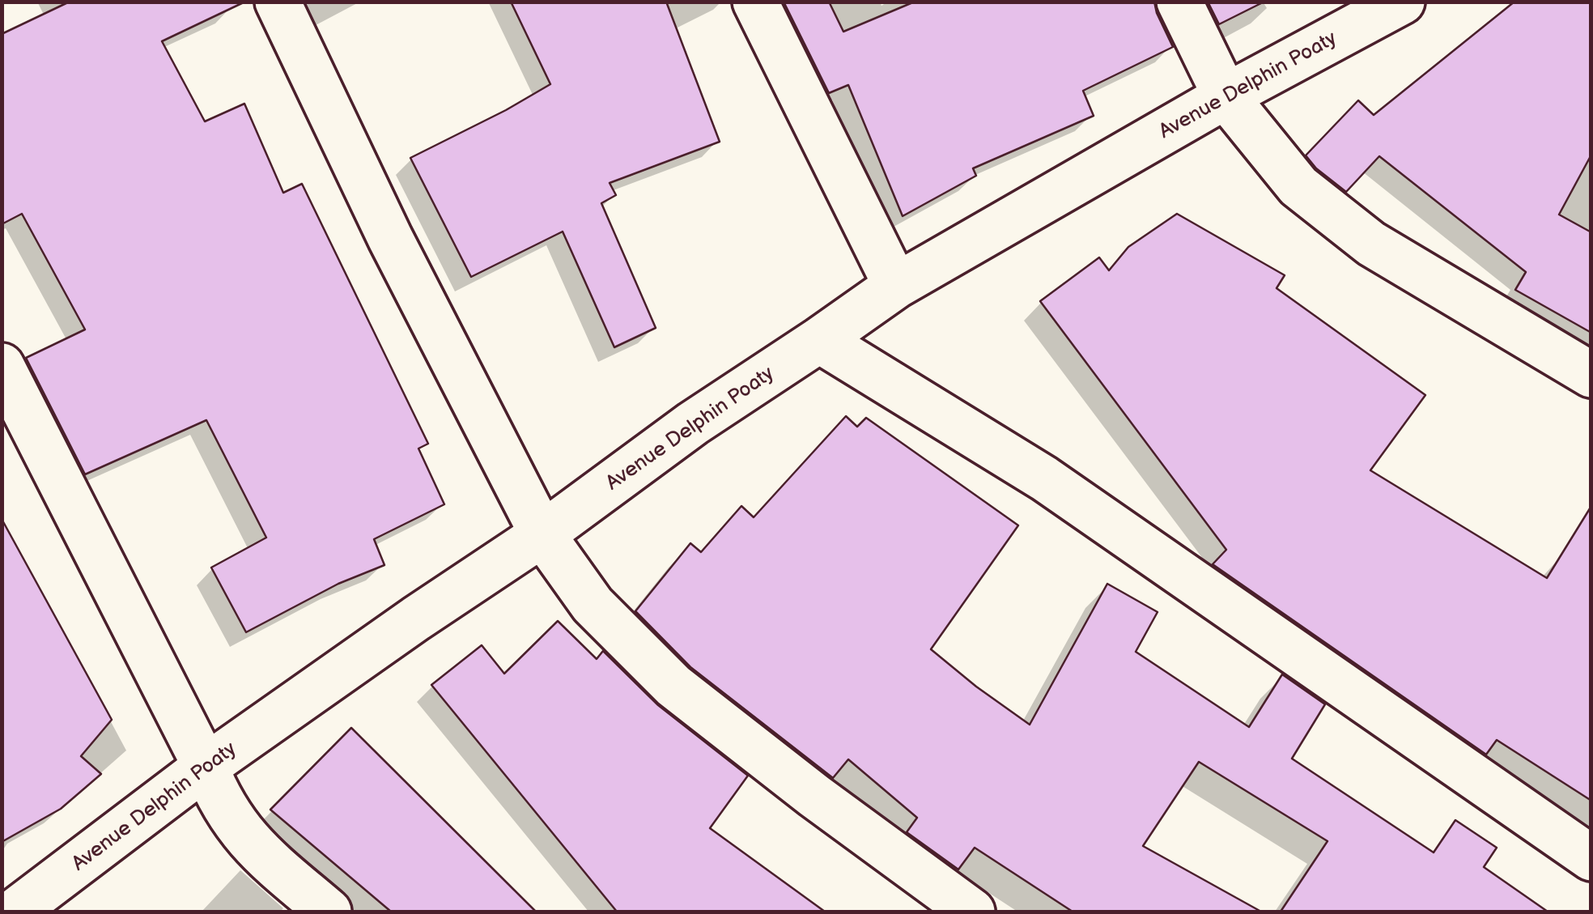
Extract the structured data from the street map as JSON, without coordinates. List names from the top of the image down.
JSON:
{
  "streets": {
    "street": ["Avenue Delphin Poaty"]
  }
}
